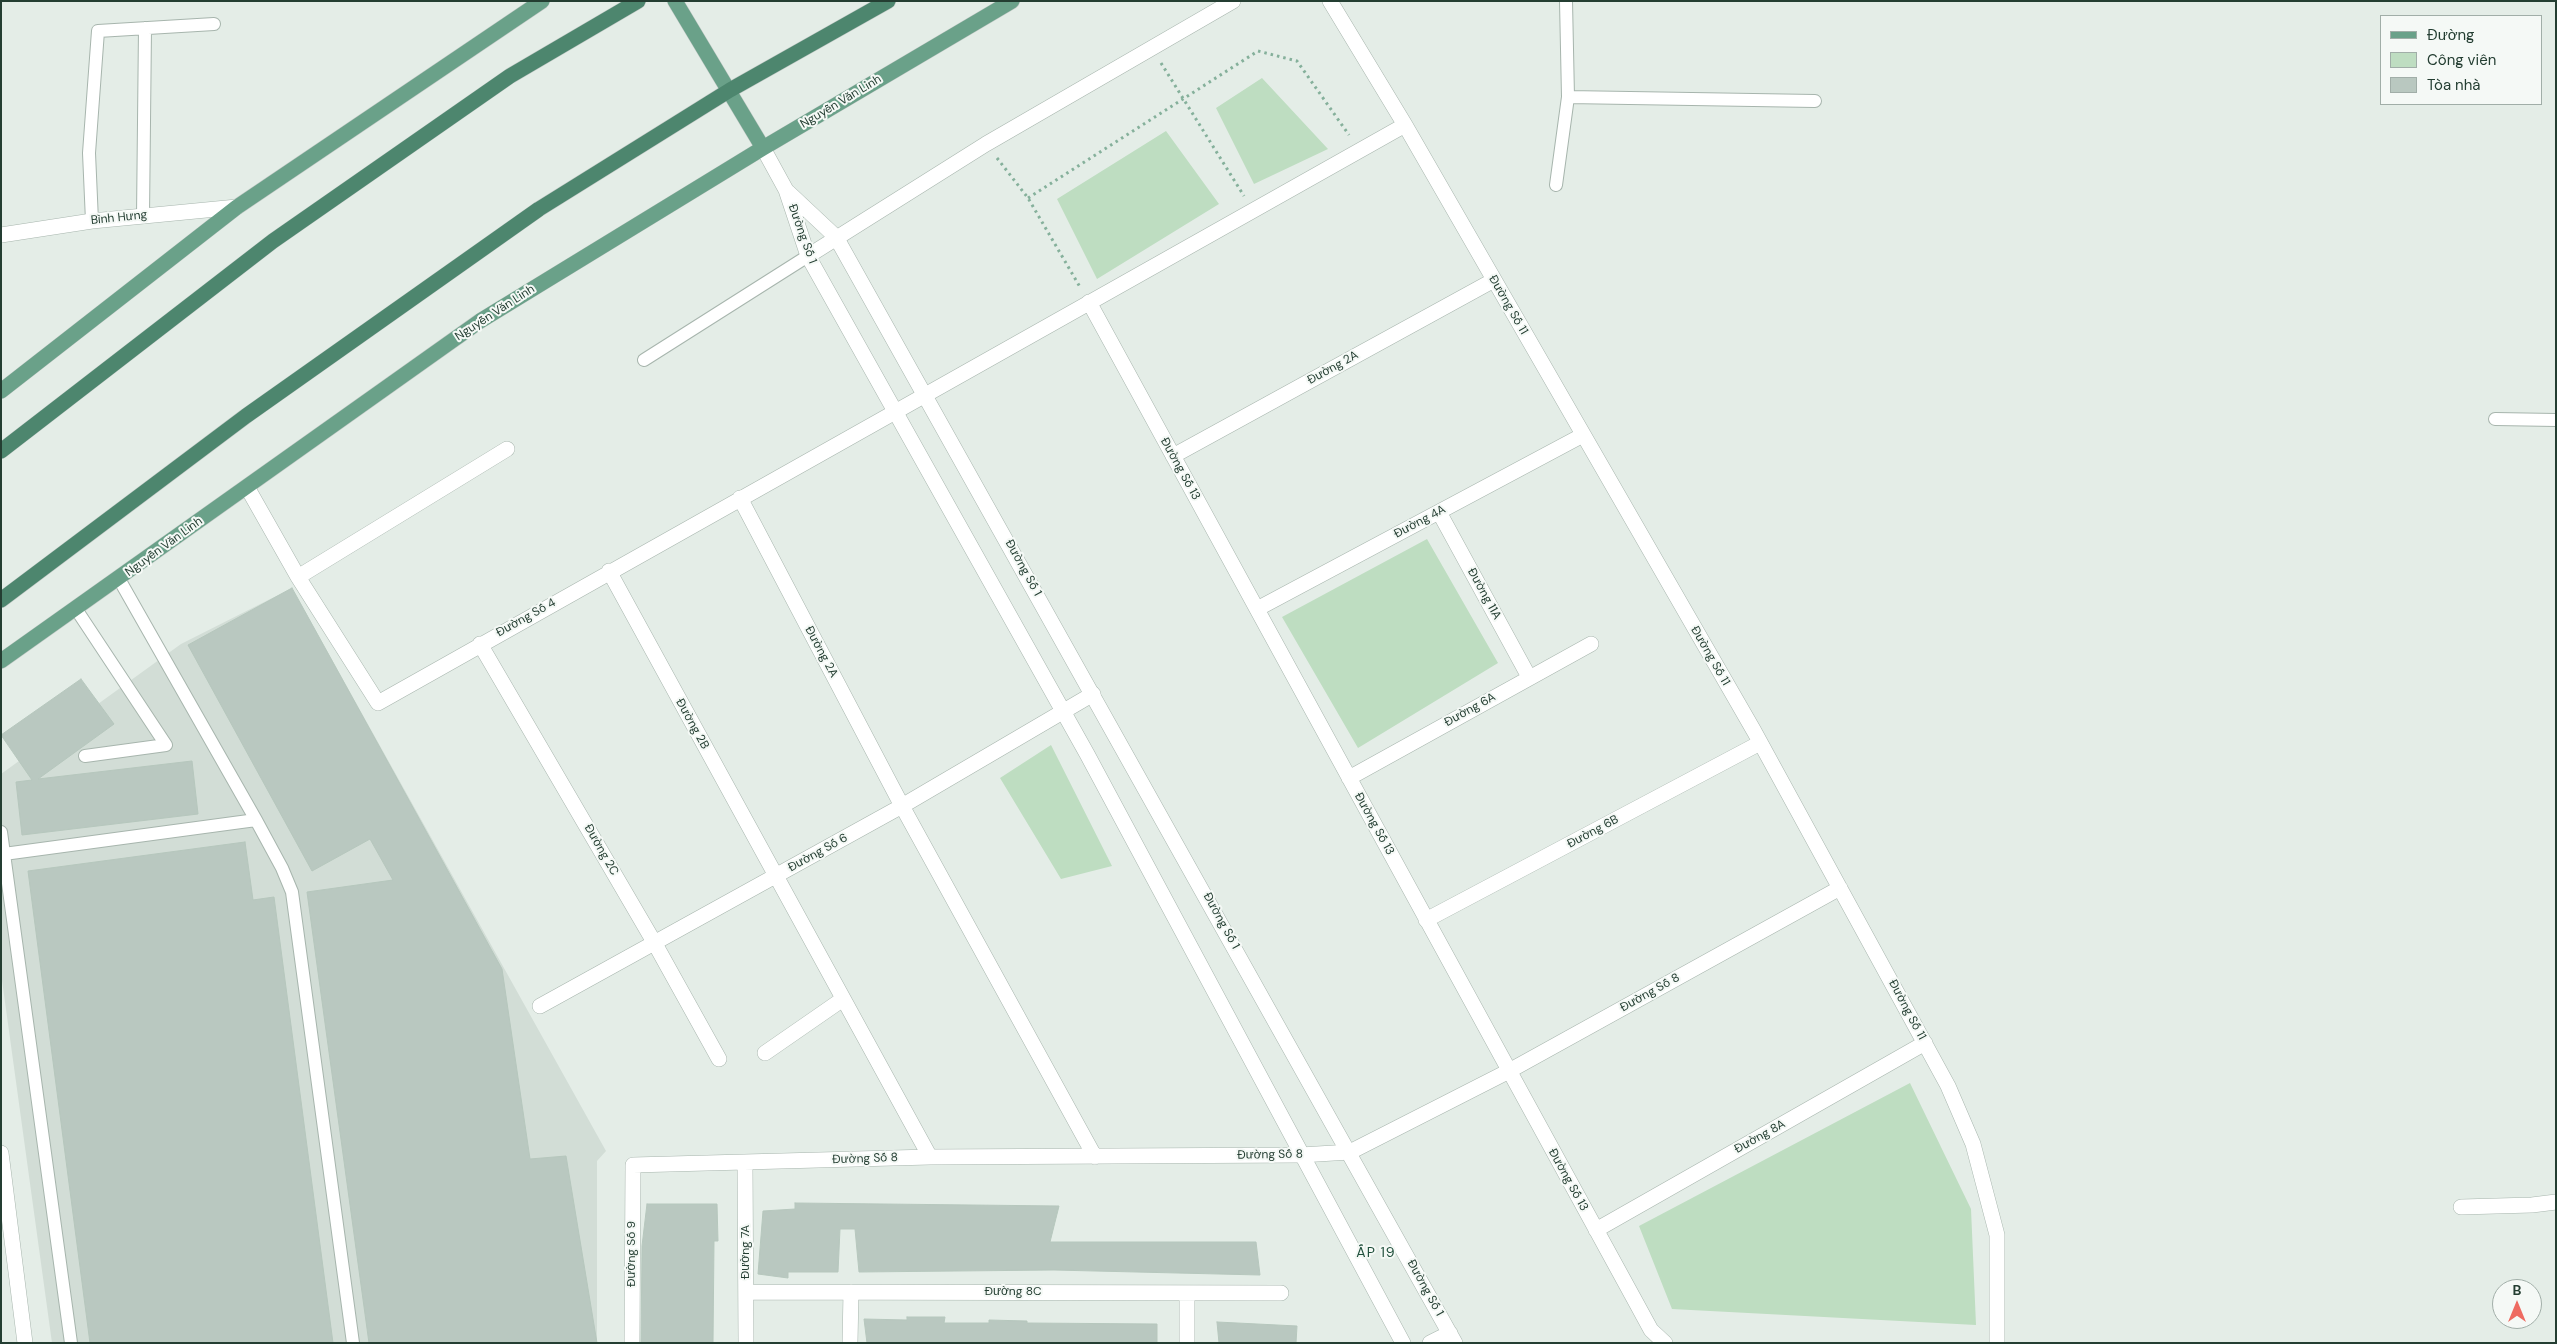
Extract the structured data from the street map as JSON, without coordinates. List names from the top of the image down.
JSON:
{
  "streets": {
    "main road": ["Nguyễn Văn Linh"],
    "street": [
      "Bình Hưng",
      "Đường Số 1",
      "Đường Số 11",
      "Đường 2A",
      "Đường Số 13",
      "Đường 4A",
      "Đường 11A",
      "Đường Số 4",
      "Đường 6A",
      "Đường 2B",
      "Đường 6B",
      "Đường 2C",
      "Đường Số 6",
      "Đường Số 8",
      "Đường 8A",
      "Đường 7A",
      "Đường Số 9",
      "Đường 8C"
    ]
  },
  "crossings": [
    ["Nguyễn Văn Linh", "Đường Số 1"],
    ["Nguyễn Văn Linh", "Đường Số 4"],
    ["Đường Số 1", "Đường Số 4"],
    ["Đường Số 1", "Đường Số 6"],
    ["Đường Số 1", "Đường Số 8"],
    ["Đường Số 11", "Đường 2A"],
    ["Đường Số 11", "Đường 4A"],
    ["Đường Số 11", "Đường Số 4"],
    ["Đường Số 11", "Đường 6B"],
    ["Đường Số 11", "Đường Số 8"],
    ["Đường Số 11", "Đường 8A"],
    ["Đường 2A", "Đường Số 13"],
    ["Đường 2A", "Đường Số 4"],
    ["Đường 2A", "Đường Số 6"],
    ["Đường 2A", "Đường Số 8"],
    ["Đường Số 13", "Đường 4A"],
    ["Đường Số 13", "Đường Số 4"],
    ["Đường Số 13", "Đường 6A"],
    ["Đường Số 13", "Đường 6B"],
    ["Đường Số 13", "Đường Số 8"],
    ["Đường Số 13", "Đường 8A"],
    ["Đường 4A", "Đường 11A"],
    ["Đường 11A", "Đường 6A"],
    ["Đường Số 4", "Đường 2B"],
    ["Đường Số 4", "Đường 2C"],
    ["Đường 2B", "Đường Số 6"],
    ["Đường 2B", "Đường Số 8"],
    ["Đường 2C", "Đường Số 6"],
    ["Đường Số 8", "Đường 7A"],
    ["Đường Số 8", "Đường Số 9"],
    ["Đường 7A", "Đường 8C"]
  ],
  "districts": ["ẤP 19"],
  "legend": ["Đường", "Công viên", "Tòa nhà"],
  "north": "top"
}
